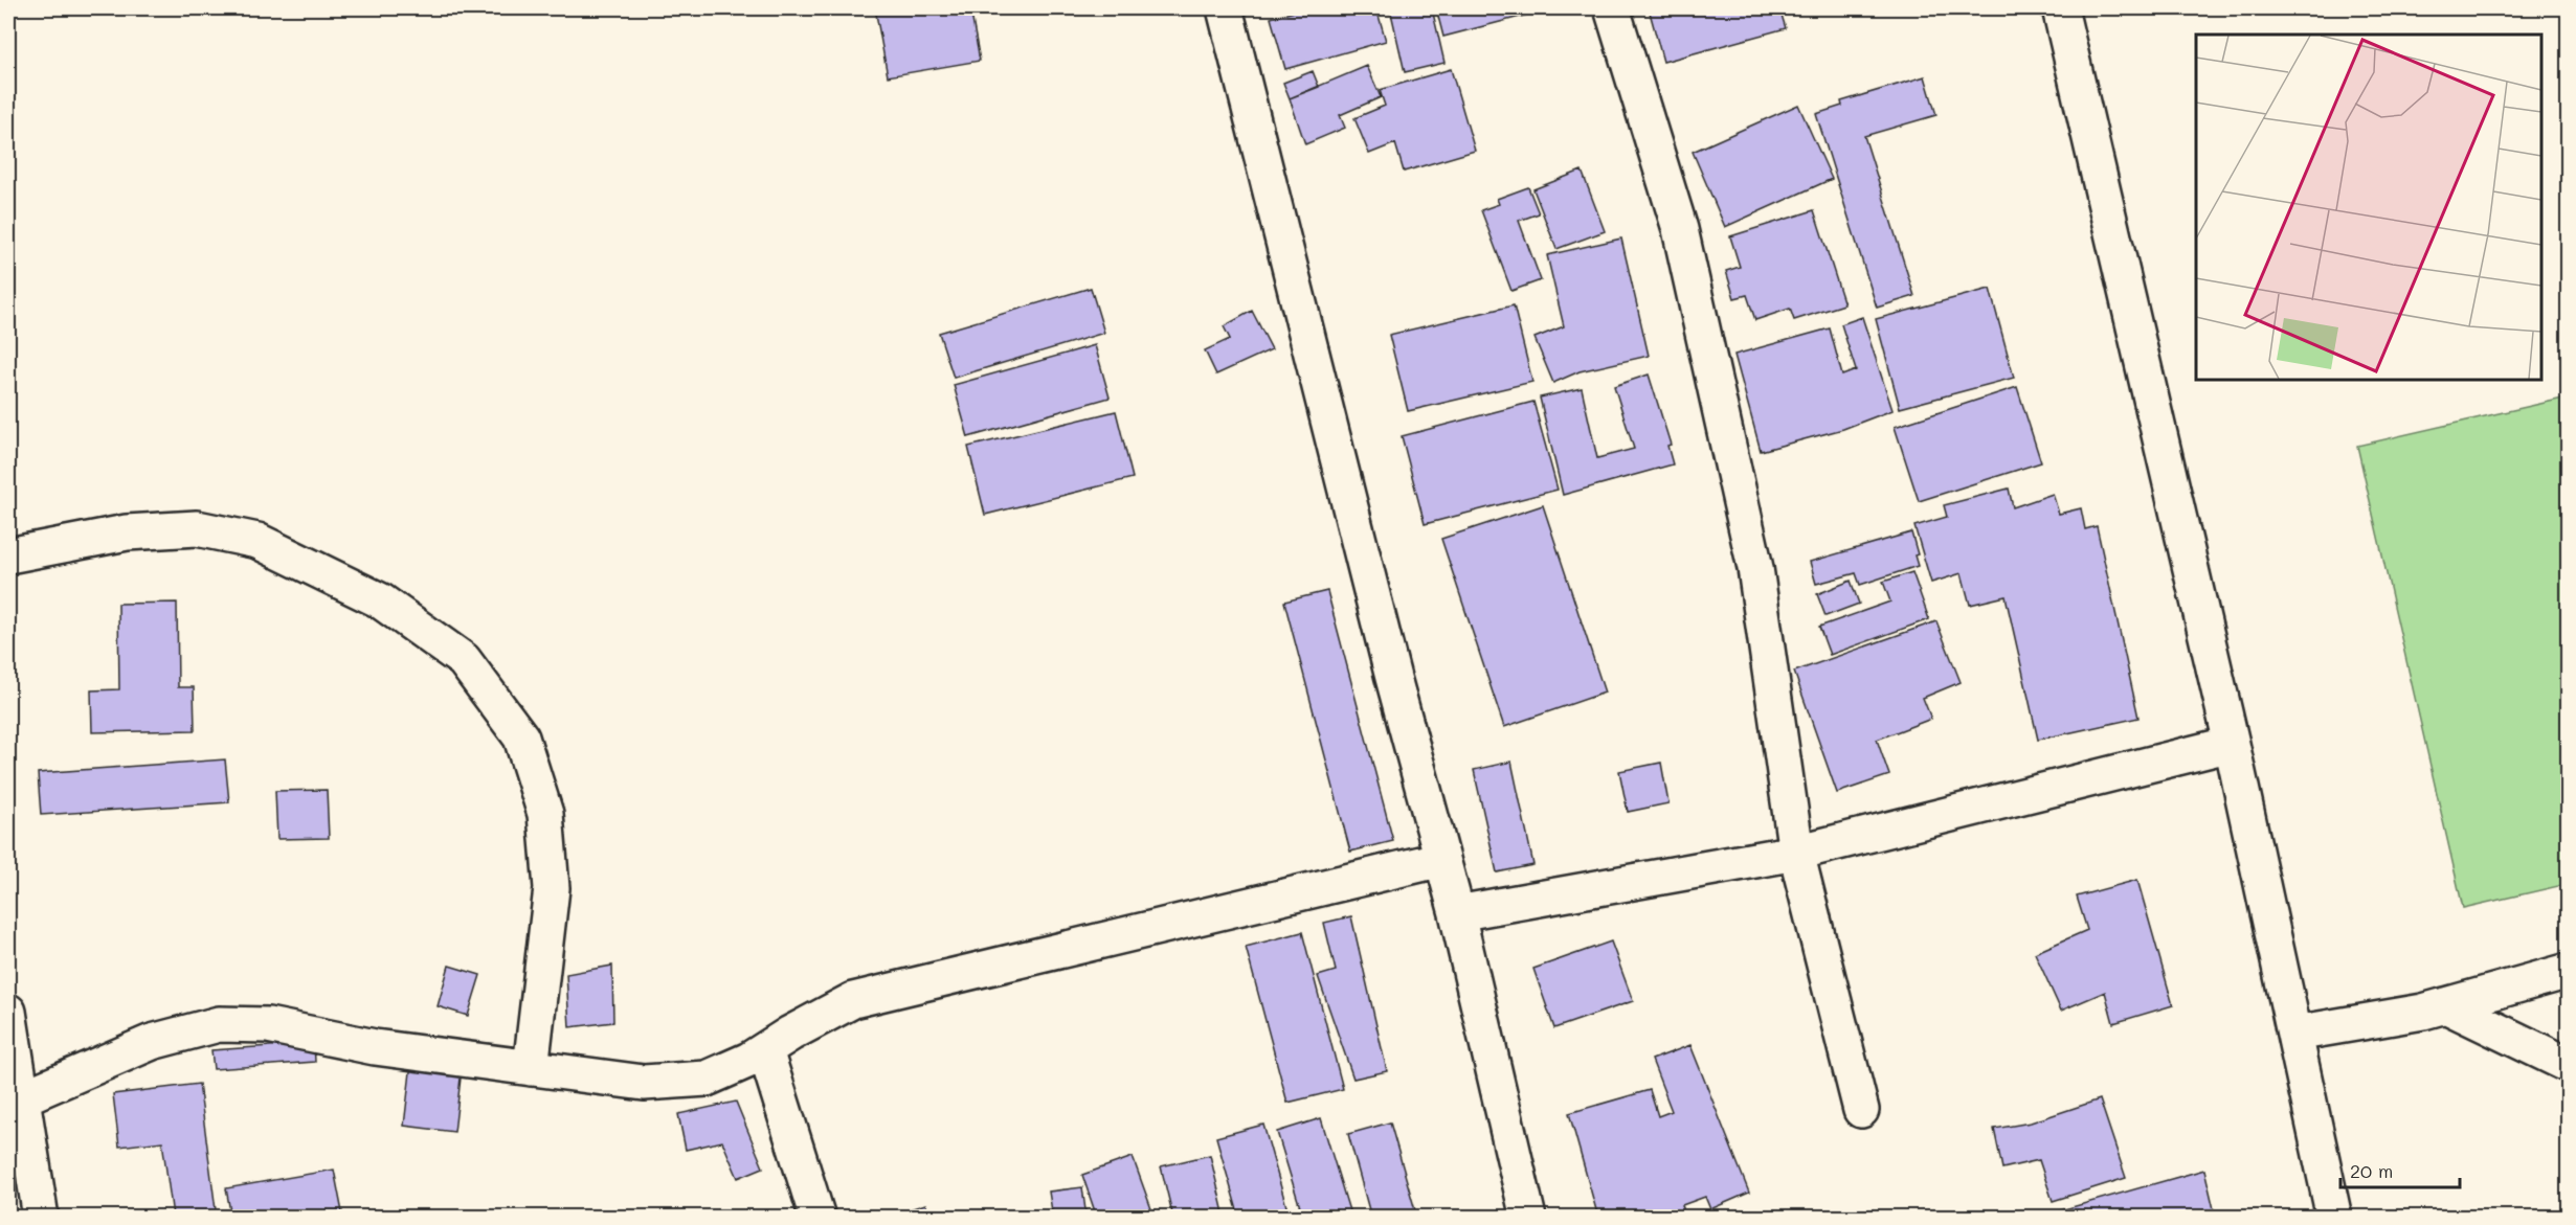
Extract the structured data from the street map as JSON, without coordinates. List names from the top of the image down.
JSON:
{
  "scale_bar": "20 m"
}
